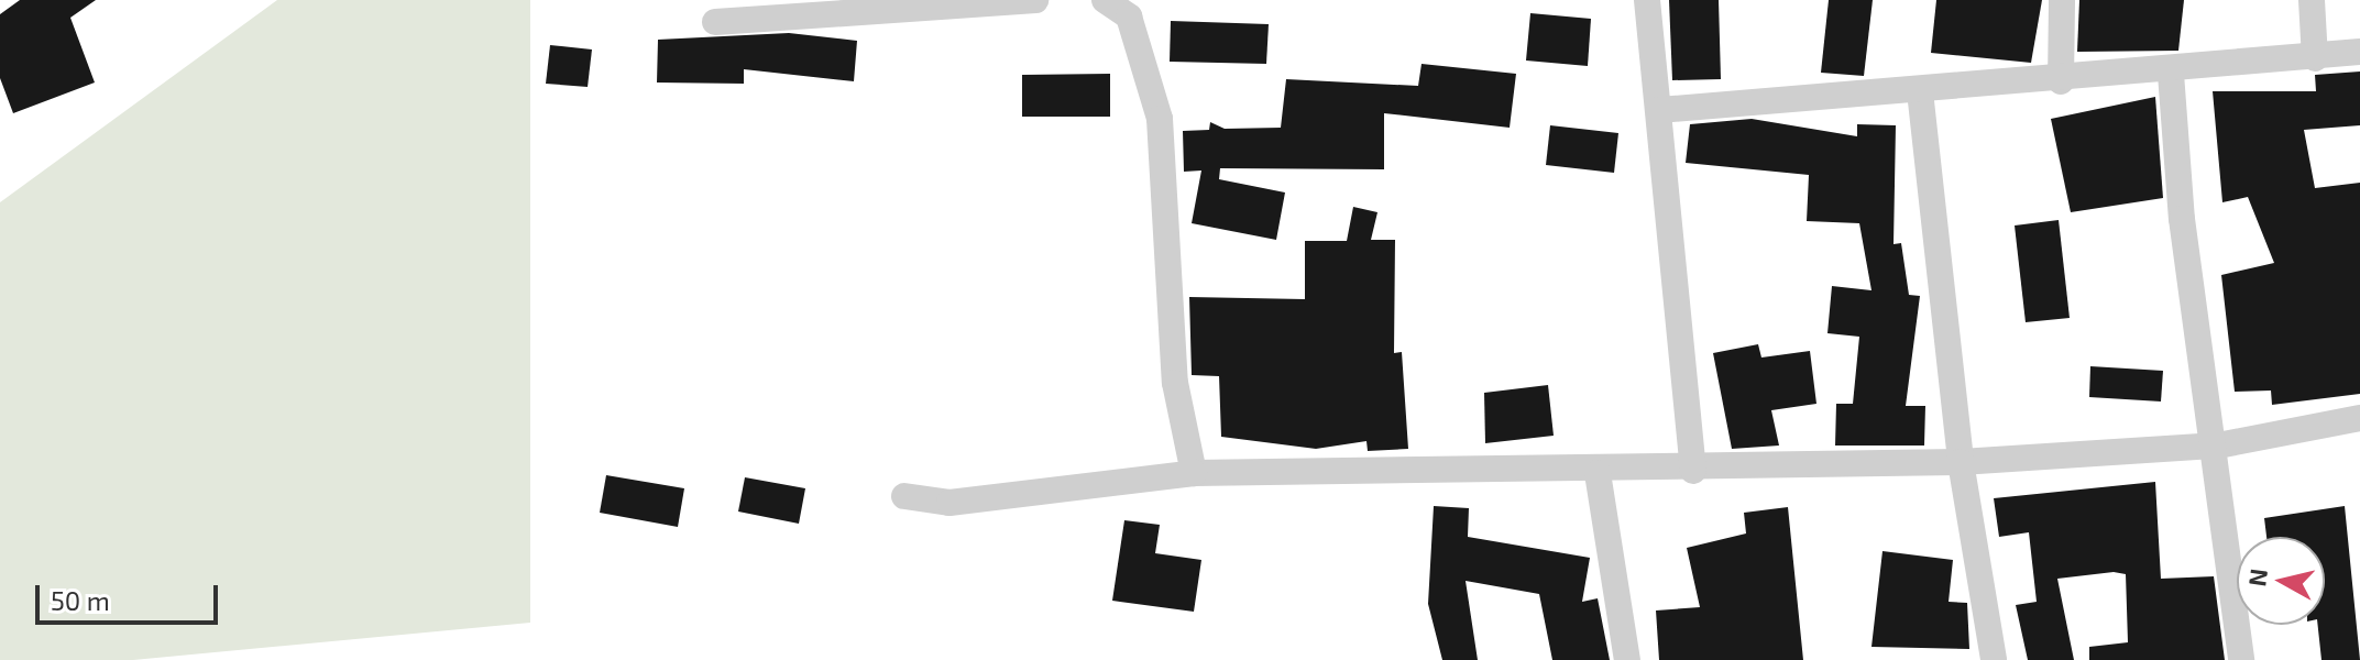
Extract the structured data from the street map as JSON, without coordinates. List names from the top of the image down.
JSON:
{
  "scale_bar": "50 m",
  "north": "left"
}
